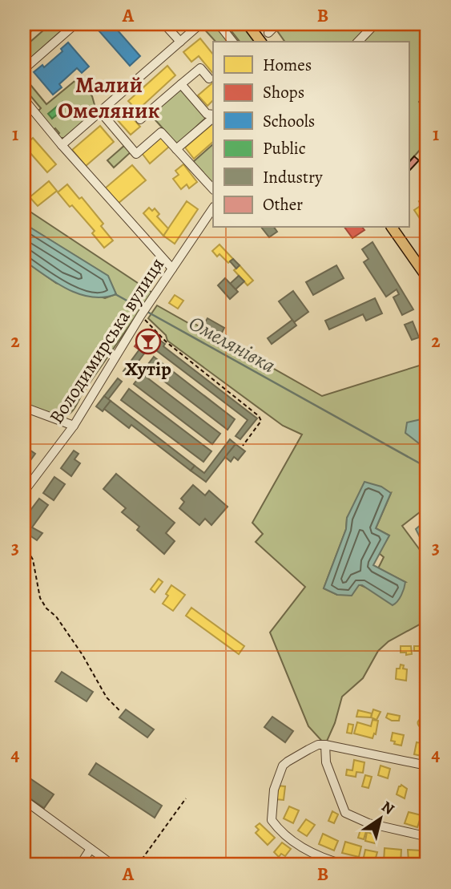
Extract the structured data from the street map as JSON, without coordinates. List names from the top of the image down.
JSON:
{
  "streets": {
    "street": ["Володимирська вулиця"]
  },
  "districts": ["Малий Омеляник"],
  "water": ["Омелянівка"],
  "places": {
    "bar": ["Хутір"]
  },
  "legend": [
    "Homes",
    "Shops",
    "Schools",
    "Public",
    "Industry",
    "Other"
  ],
  "north": "top right",
  "grid": {
    "columns": ["A", "B"],
    "rows": [
      "1",
      "2",
      "3",
      "4"
    ]
  }
}
